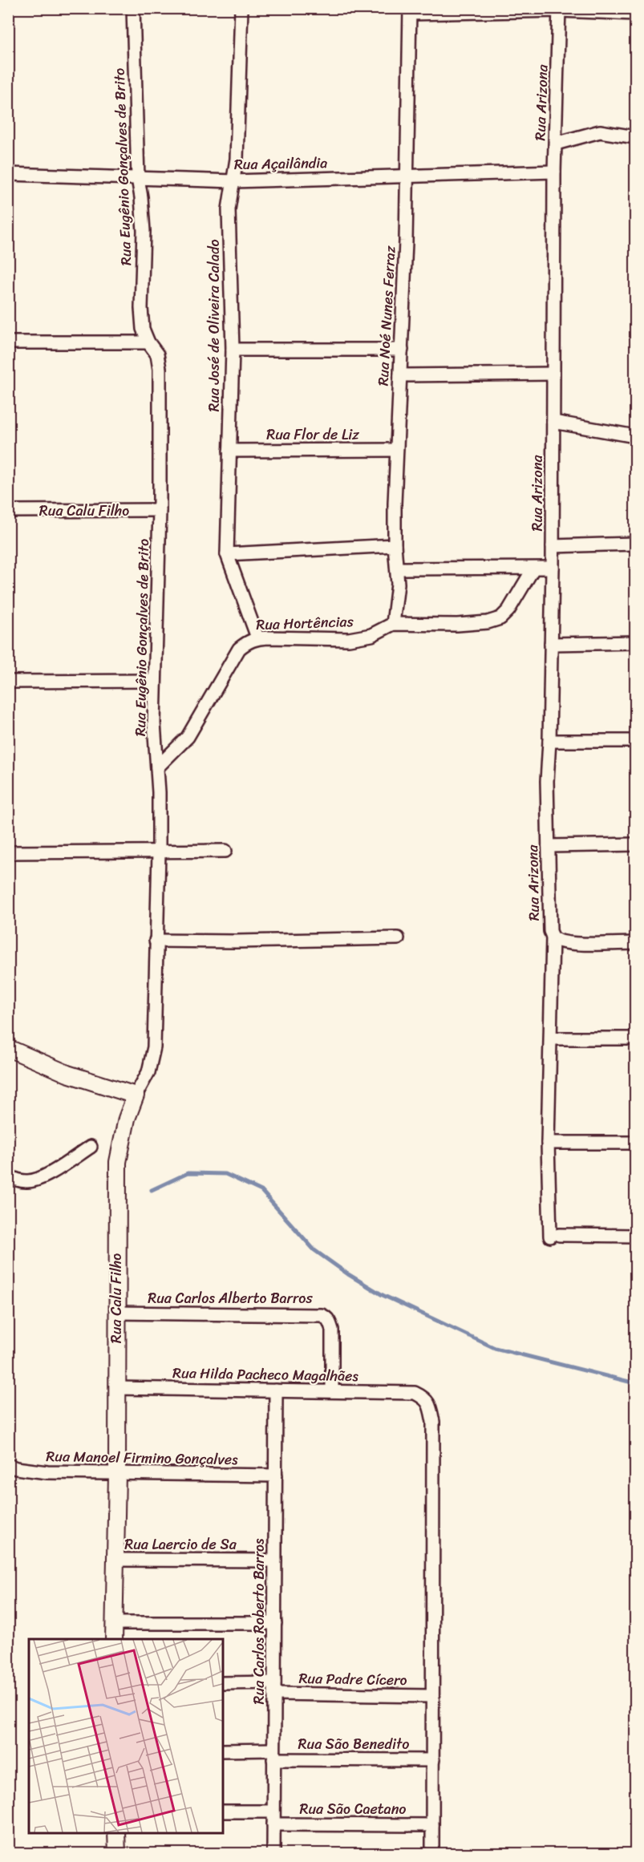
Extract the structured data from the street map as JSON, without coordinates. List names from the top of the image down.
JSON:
{
  "streets": {
    "street": [
      "Rua Arizona",
      "Rua Açailândia",
      "Rua Eugênio Gonçalves de Brito",
      "Rua Noé Nunes Ferraz",
      "Rua José de Oliveira Calado",
      "Rua Flor de Liz",
      "Rua Calu Filho",
      "Rua Hortências",
      "Rua Carlos Alberto Barros",
      "Rua Hilda Pacheco Magalhães",
      "Rua Manoel Firmino Gonçalves",
      "Rua Laercio de Sa",
      "Rua Carlos Roberto Barros",
      "Rua Padre Cícero",
      "Rua São Benedito",
      "Rua São Caetano"
    ]
  },
  "crossings": [
    ["Rua Arizona", "Rua Açailândia"],
    ["Rua Açailândia", "Rua Eugênio Gonçalves de Brito"],
    ["Rua Açailândia", "Rua Noé Nunes Ferraz"],
    ["Rua Açailândia", "Rua José de Oliveira Calado"],
    ["Rua Eugênio Gonçalves de Brito", "Rua Calu Filho"],
    ["Rua Noé Nunes Ferraz", "Rua Flor de Liz"],
    ["Rua Noé Nunes Ferraz", "Rua Hortências"],
    ["Rua José de Oliveira Calado", "Rua Flor de Liz"],
    ["Rua José de Oliveira Calado", "Rua Hortências"],
    ["Rua Calu Filho", "Rua Carlos Alberto Barros"],
    ["Rua Calu Filho", "Rua Hilda Pacheco Magalhães"],
    ["Rua Calu Filho", "Rua Manoel Firmino Gonçalves"],
    ["Rua Calu Filho", "Rua Laercio de Sa"],
    ["Rua Carlos Alberto Barros", "Rua Hilda Pacheco Magalhães"],
    ["Rua Hilda Pacheco Magalhães", "Rua Carlos Roberto Barros"],
    ["Rua Hilda Pacheco Magalhães", "Rua Padre Cícero"],
    ["Rua Manoel Firmino Gonçalves", "Rua Carlos Roberto Barros"],
    ["Rua Laercio de Sa", "Rua Carlos Roberto Barros"],
    ["Rua Carlos Roberto Barros", "Rua Padre Cícero"],
    ["Rua Carlos Roberto Barros", "Rua São Benedito"],
    ["Rua Carlos Roberto Barros", "Rua São Caetano"]
  ]
}
